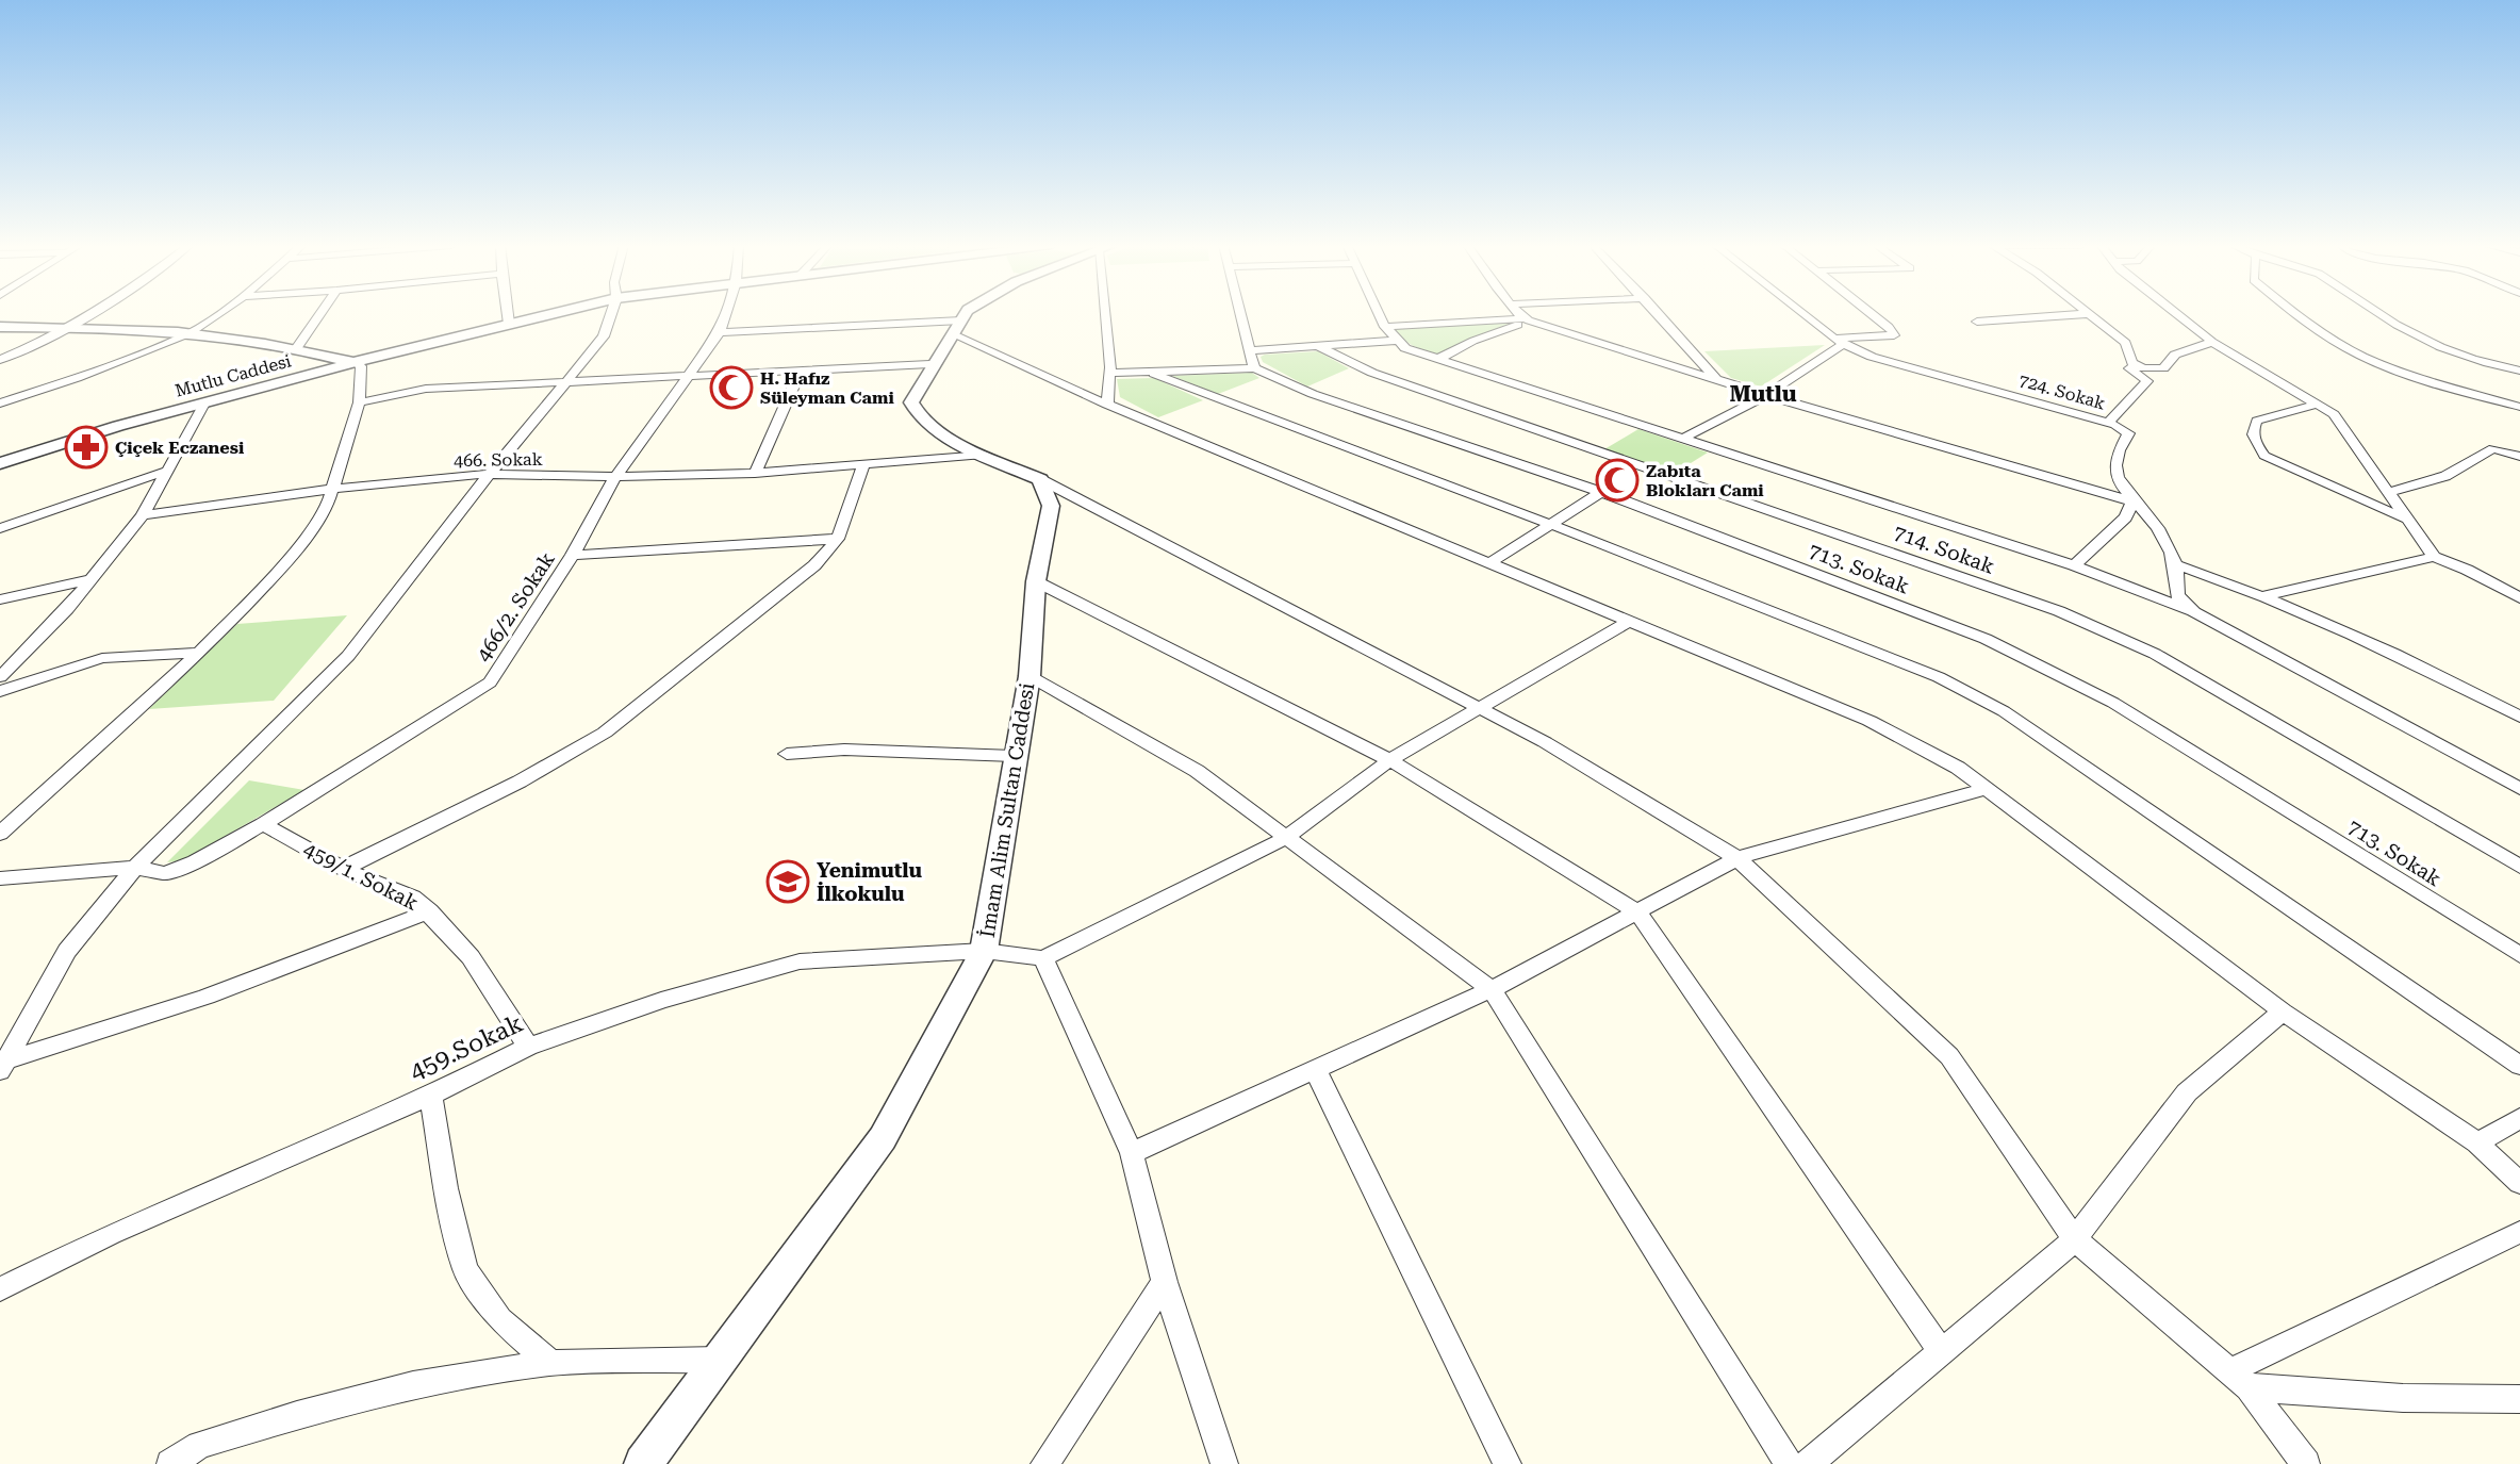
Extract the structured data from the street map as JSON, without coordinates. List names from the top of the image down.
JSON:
{
  "streets": {
    "street": [
      "Mutlu Caddesi",
      "724. Sokak",
      "466. Sokak",
      "714. Sokak",
      "713. Sokak",
      "466/2. Sokak",
      "İmam Alim Sultan Caddesi",
      "459/1. Sokak",
      "459.Sokak"
    ]
  },
  "crossings": [
    ["466. Sokak", "466/2. Sokak"],
    ["466/2. Sokak", "459/1. Sokak"],
    ["İmam Alim Sultan Caddesi", "459.Sokak"],
    ["459/1. Sokak", "459.Sokak"]
  ],
  "districts": ["Mutlu"],
  "places": {
    "mosque": ["H. Hafız Süleyman Cami", "Zabıta Blokları Cami"],
    "pharmacy": ["Çiçek Eczanesi"],
    "school or university": ["Yenimutlu İlkokulu"]
  }
}
